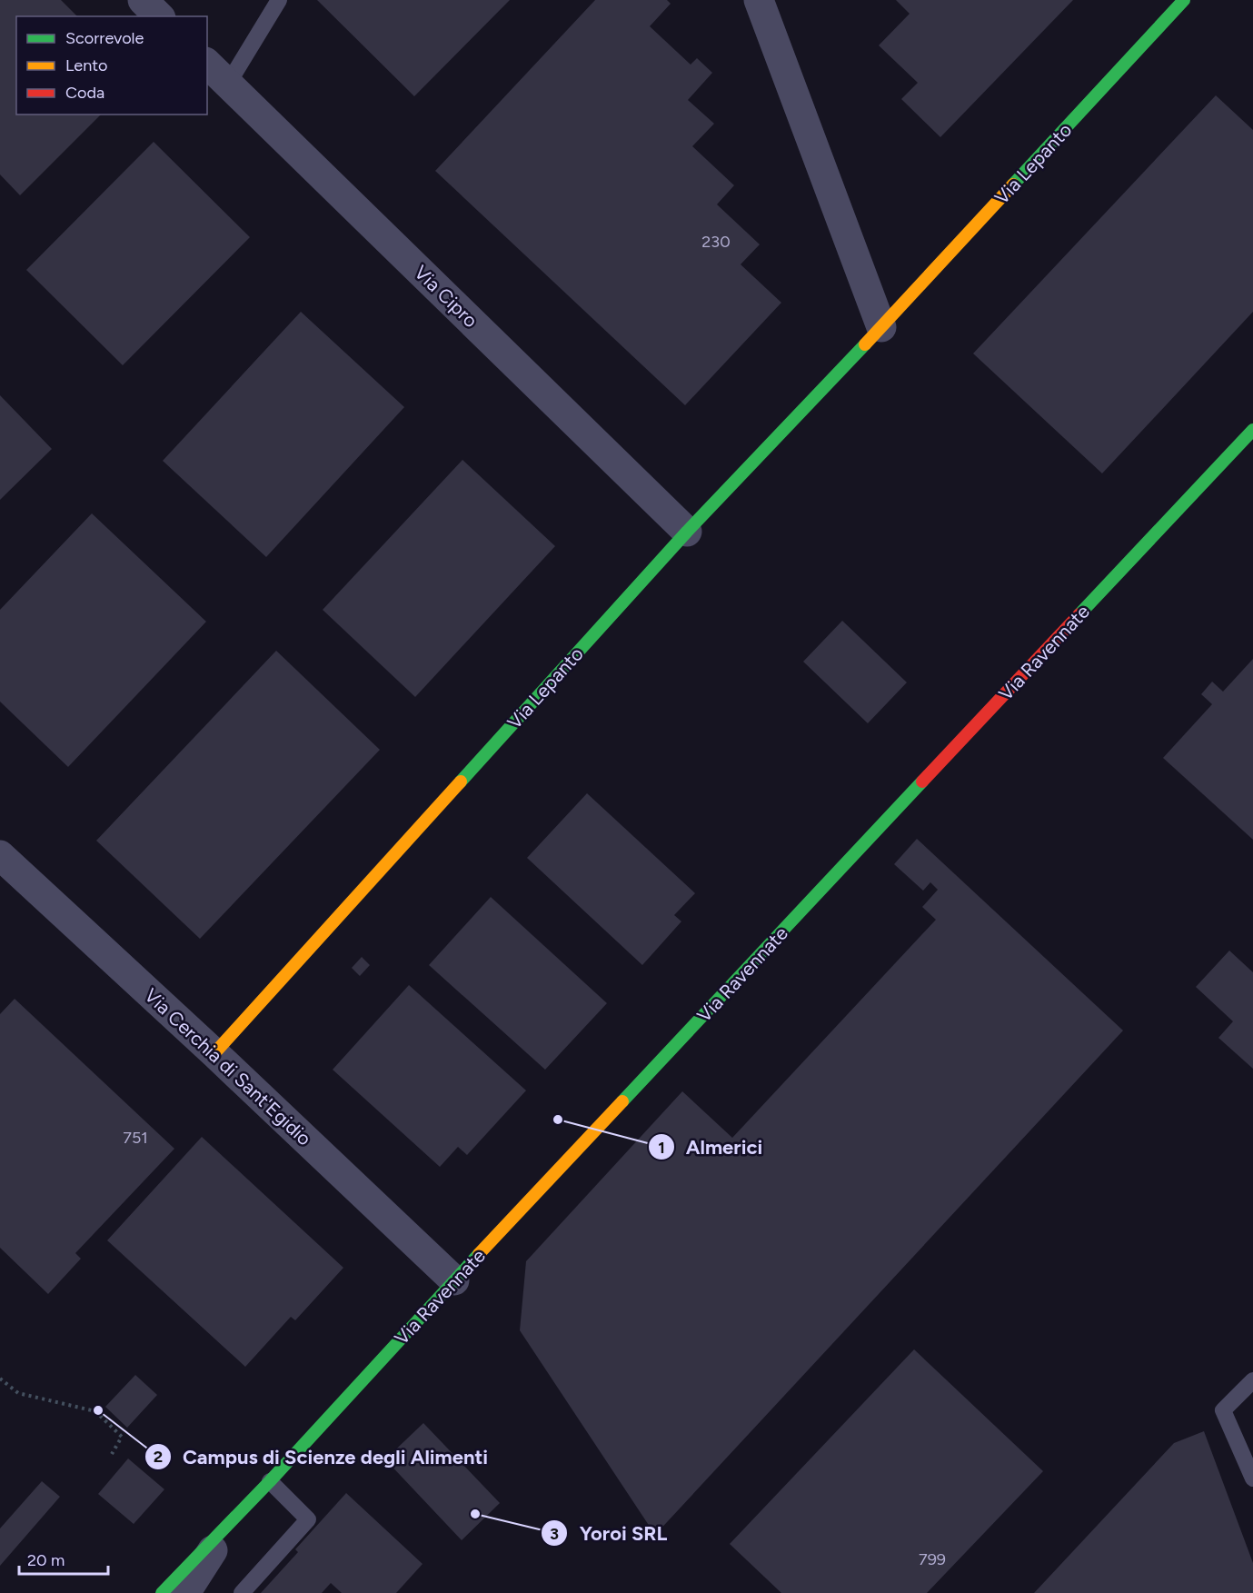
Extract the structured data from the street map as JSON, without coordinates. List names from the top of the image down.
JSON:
{
  "streets": {
    "street": [
      "Via Lepanto",
      "Via Cipro",
      "Via Ravennate",
      "Via Cerchia di Sant'Egidio"
    ]
  },
  "crossings": [
    ["Via Lepanto", "Via Cipro"],
    ["Via Lepanto", "Via Cerchia di Sant'Egidio"],
    ["Via Ravennate", "Via Cerchia di Sant'Egidio"]
  ],
  "places": ["Almerici", "Campus di Scienze degli Alimenti", "Yoroi SRL"],
  "house_numbers": ["230", "751", "799"],
  "legend": ["Scorrevole", "Lento", "Coda"],
  "scale_bar": "20 m"
}
